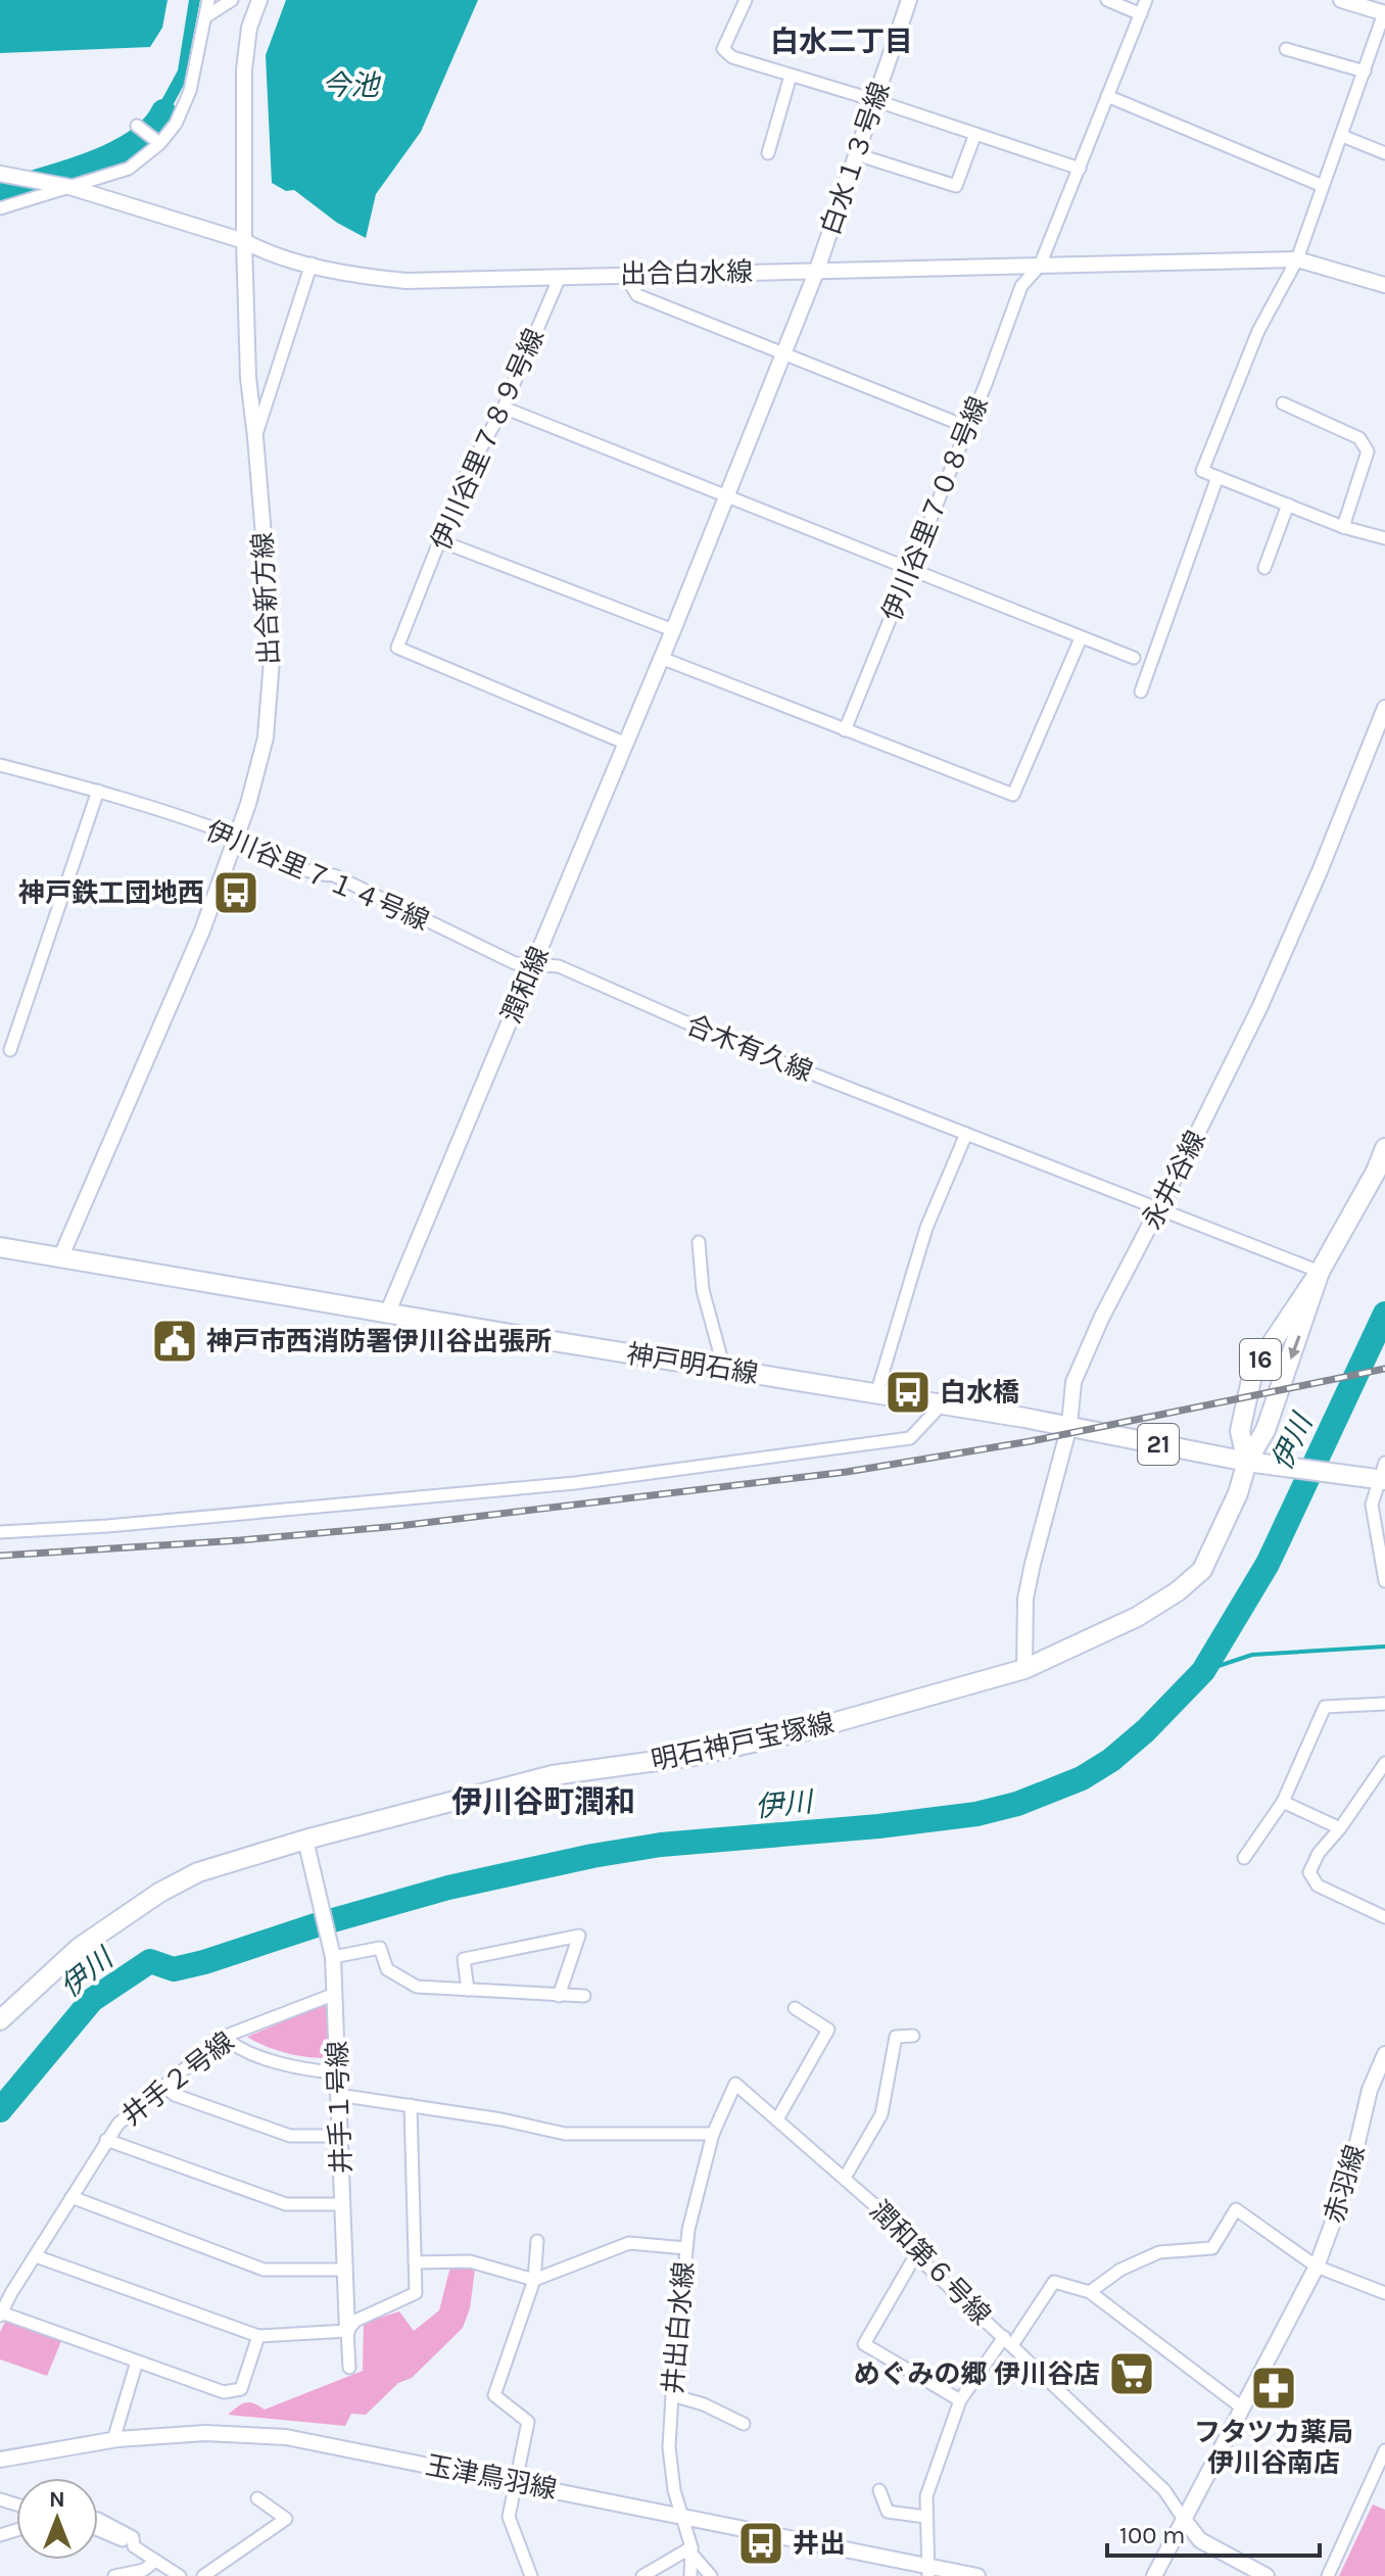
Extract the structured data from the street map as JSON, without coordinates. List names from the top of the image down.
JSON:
{
  "streets": {
    "main road": [
      "16",
      "神戸明石線",
      "21",
      "明石神戸宝塚線"
    ],
    "street": [
      "白水１３号線",
      "出合白水線",
      "伊川谷里７８９号線",
      "伊川谷里７０８号線",
      "出合新方線",
      "伊川谷里７１４号線",
      "潤和線",
      "合木有久線",
      "永井谷線",
      "井手２号線",
      "井手１号線",
      "赤羽線",
      "潤和第６号線",
      "井出白水線",
      "玉津鳥羽線"
    ]
  },
  "crossings": [
    ["白水１３号線", "出合白水線"],
    ["白水１３号線", "潤和線"],
    ["出合白水線", "伊川谷里７８９号線"],
    ["出合白水線", "伊川谷里７０８号線"],
    ["出合白水線", "出合新方線"],
    ["伊川谷里７８９号線", "潤和線"],
    ["出合新方線", "伊川谷里７１４号線"],
    ["出合新方線", "神戸明石線"],
    ["伊川谷里７１４号線", "潤和線"],
    ["伊川谷里７１４号線", "合木有久線"],
    ["潤和線", "合木有久線"],
    ["潤和線", "神戸明石線"],
    ["合木有久線", "永井谷線"],
    ["合木有久線", "明石神戸宝塚線"],
    ["永井谷線", "神戸明石線"],
    ["永井谷線", "明石神戸宝塚線"],
    ["神戸明石線", "明石神戸宝塚線"],
    ["明石神戸宝塚線", "井手１号線"],
    ["井手２号線", "井手１号線"],
    ["赤羽線", "潤和第６号線"],
    ["潤和第６号線", "井出白水線"],
    ["井出白水線", "玉津鳥羽線"]
  ],
  "districts": ["白水二丁目", "伊川谷町潤和"],
  "water": ["今池", "伊川"],
  "places": {
    "bus stop": ["神戸鉄工団地西", "白水橋", "井出"],
    "public building": ["神戸市西消防署伊川谷出張所"],
    "supermarket": ["めぐみの郷 伊川谷店"],
    "pharmacy": ["フタツカ薬局 伊川谷南店"]
  },
  "scale_bar": "100 m",
  "north": "top"
}
